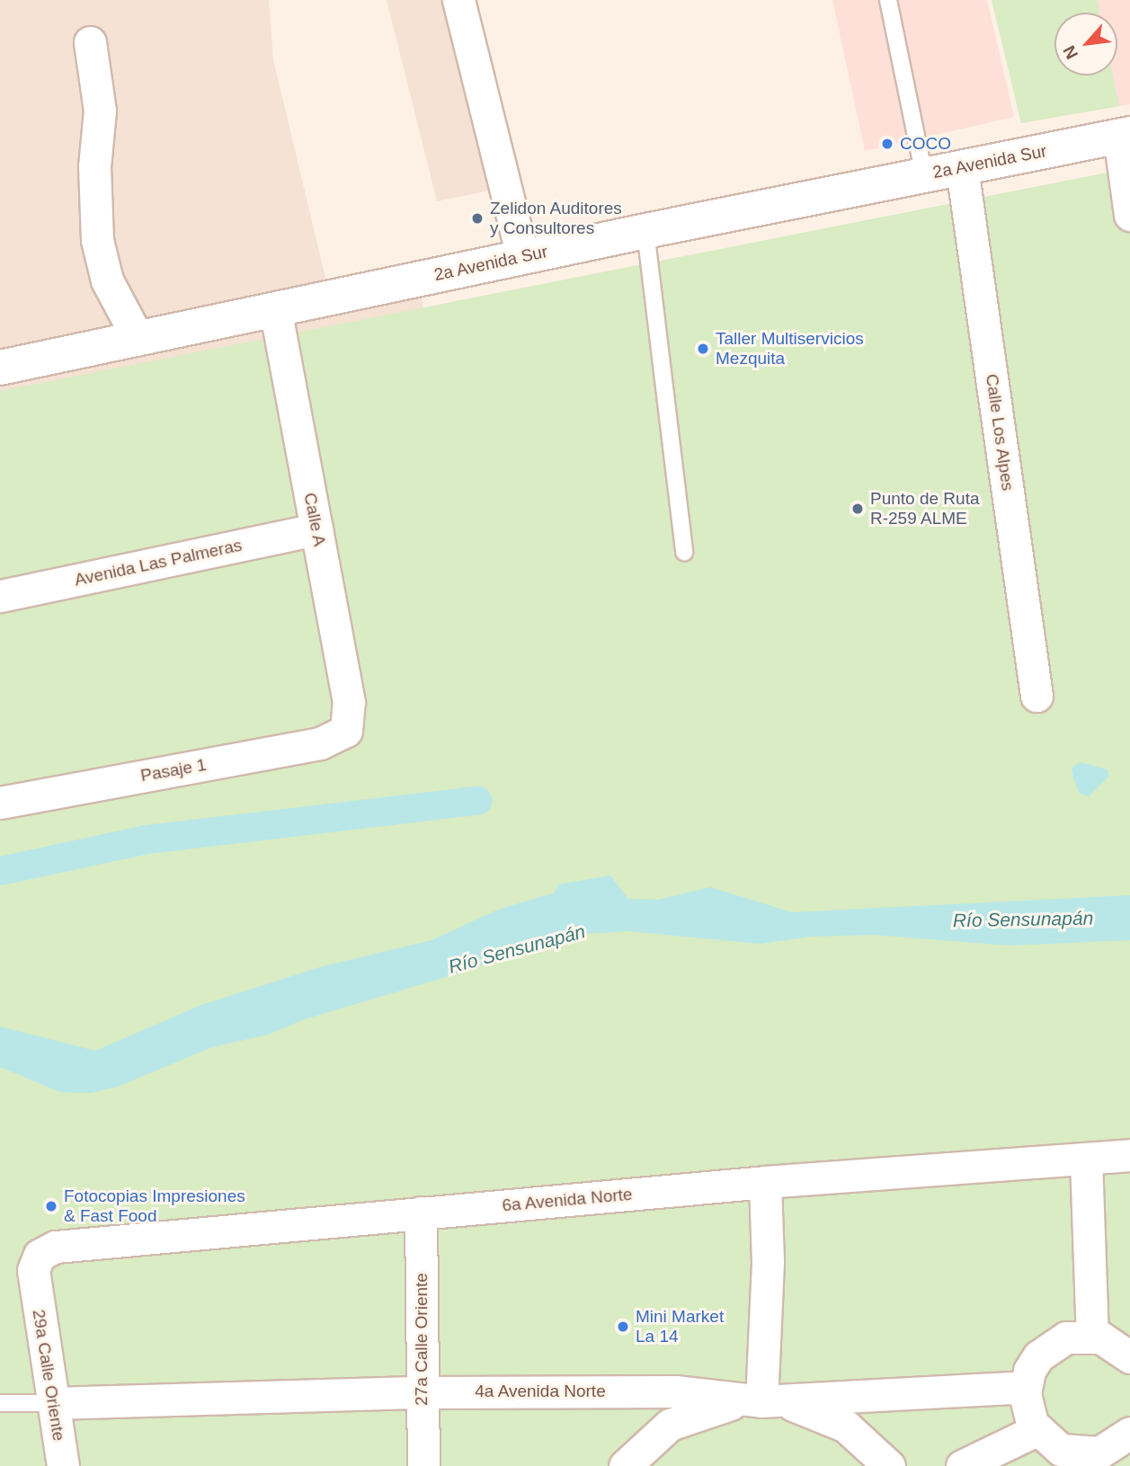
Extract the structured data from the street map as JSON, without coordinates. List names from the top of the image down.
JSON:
{
  "streets": {
    "street": [
      "2a Avenida Sur",
      "Calle Los Alpes",
      "Calle A",
      "Avenida Las Palmeras",
      "Pasaje 1",
      "6a Avenida Norte",
      "27a Calle Oriente",
      "29a Calle Oriente",
      "4a Avenida Norte"
    ]
  },
  "crossings": [
    ["2a Avenida Sur", "Calle Los Alpes"],
    ["2a Avenida Sur", "Calle A"],
    ["Calle A", "Avenida Las Palmeras"],
    ["Calle A", "Pasaje 1"],
    ["6a Avenida Norte", "27a Calle Oriente"],
    ["6a Avenida Norte", "29a Calle Oriente"],
    ["27a Calle Oriente", "4a Avenida Norte"],
    ["29a Calle Oriente", "4a Avenida Norte"]
  ],
  "water": ["Río Sensunapán"],
  "places": [
    "COCO",
    "Zelidon Auditores y Consultores",
    "Taller Multiservicios Mezquita",
    "Punto de Ruta R-259 ALME",
    "Fotocopias Impresiones & Fast Food",
    "Mini Market La 14"
  ],
  "north": "bottom left"
}
